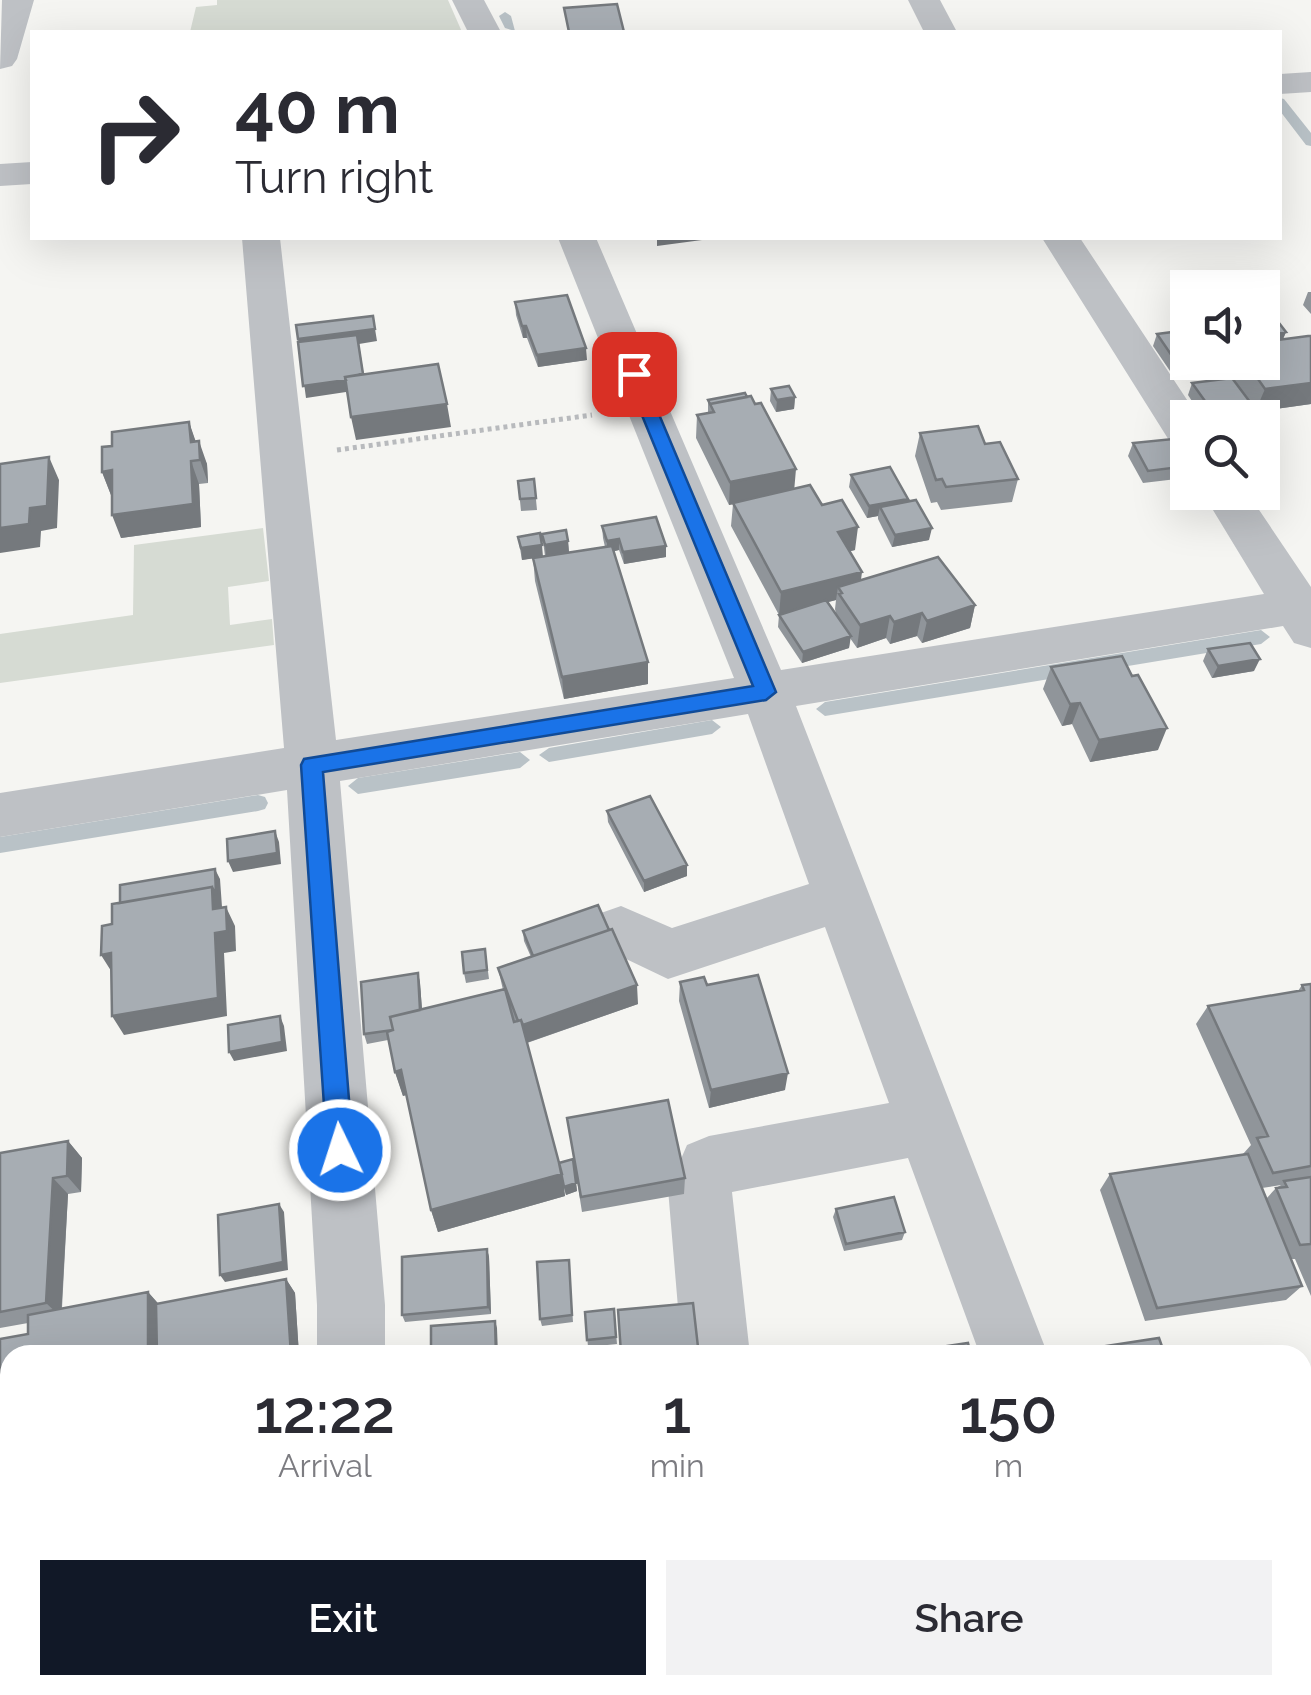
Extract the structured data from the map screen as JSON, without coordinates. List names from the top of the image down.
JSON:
{
  "page": {
    "turn": ["40 m", "Turn right"],
    "eta": [
      "12:22",
      "Arrival",
      "1",
      "min",
      "150",
      "m"
    ],
    "buttons": ["Exit", "Share"]
  }
}
